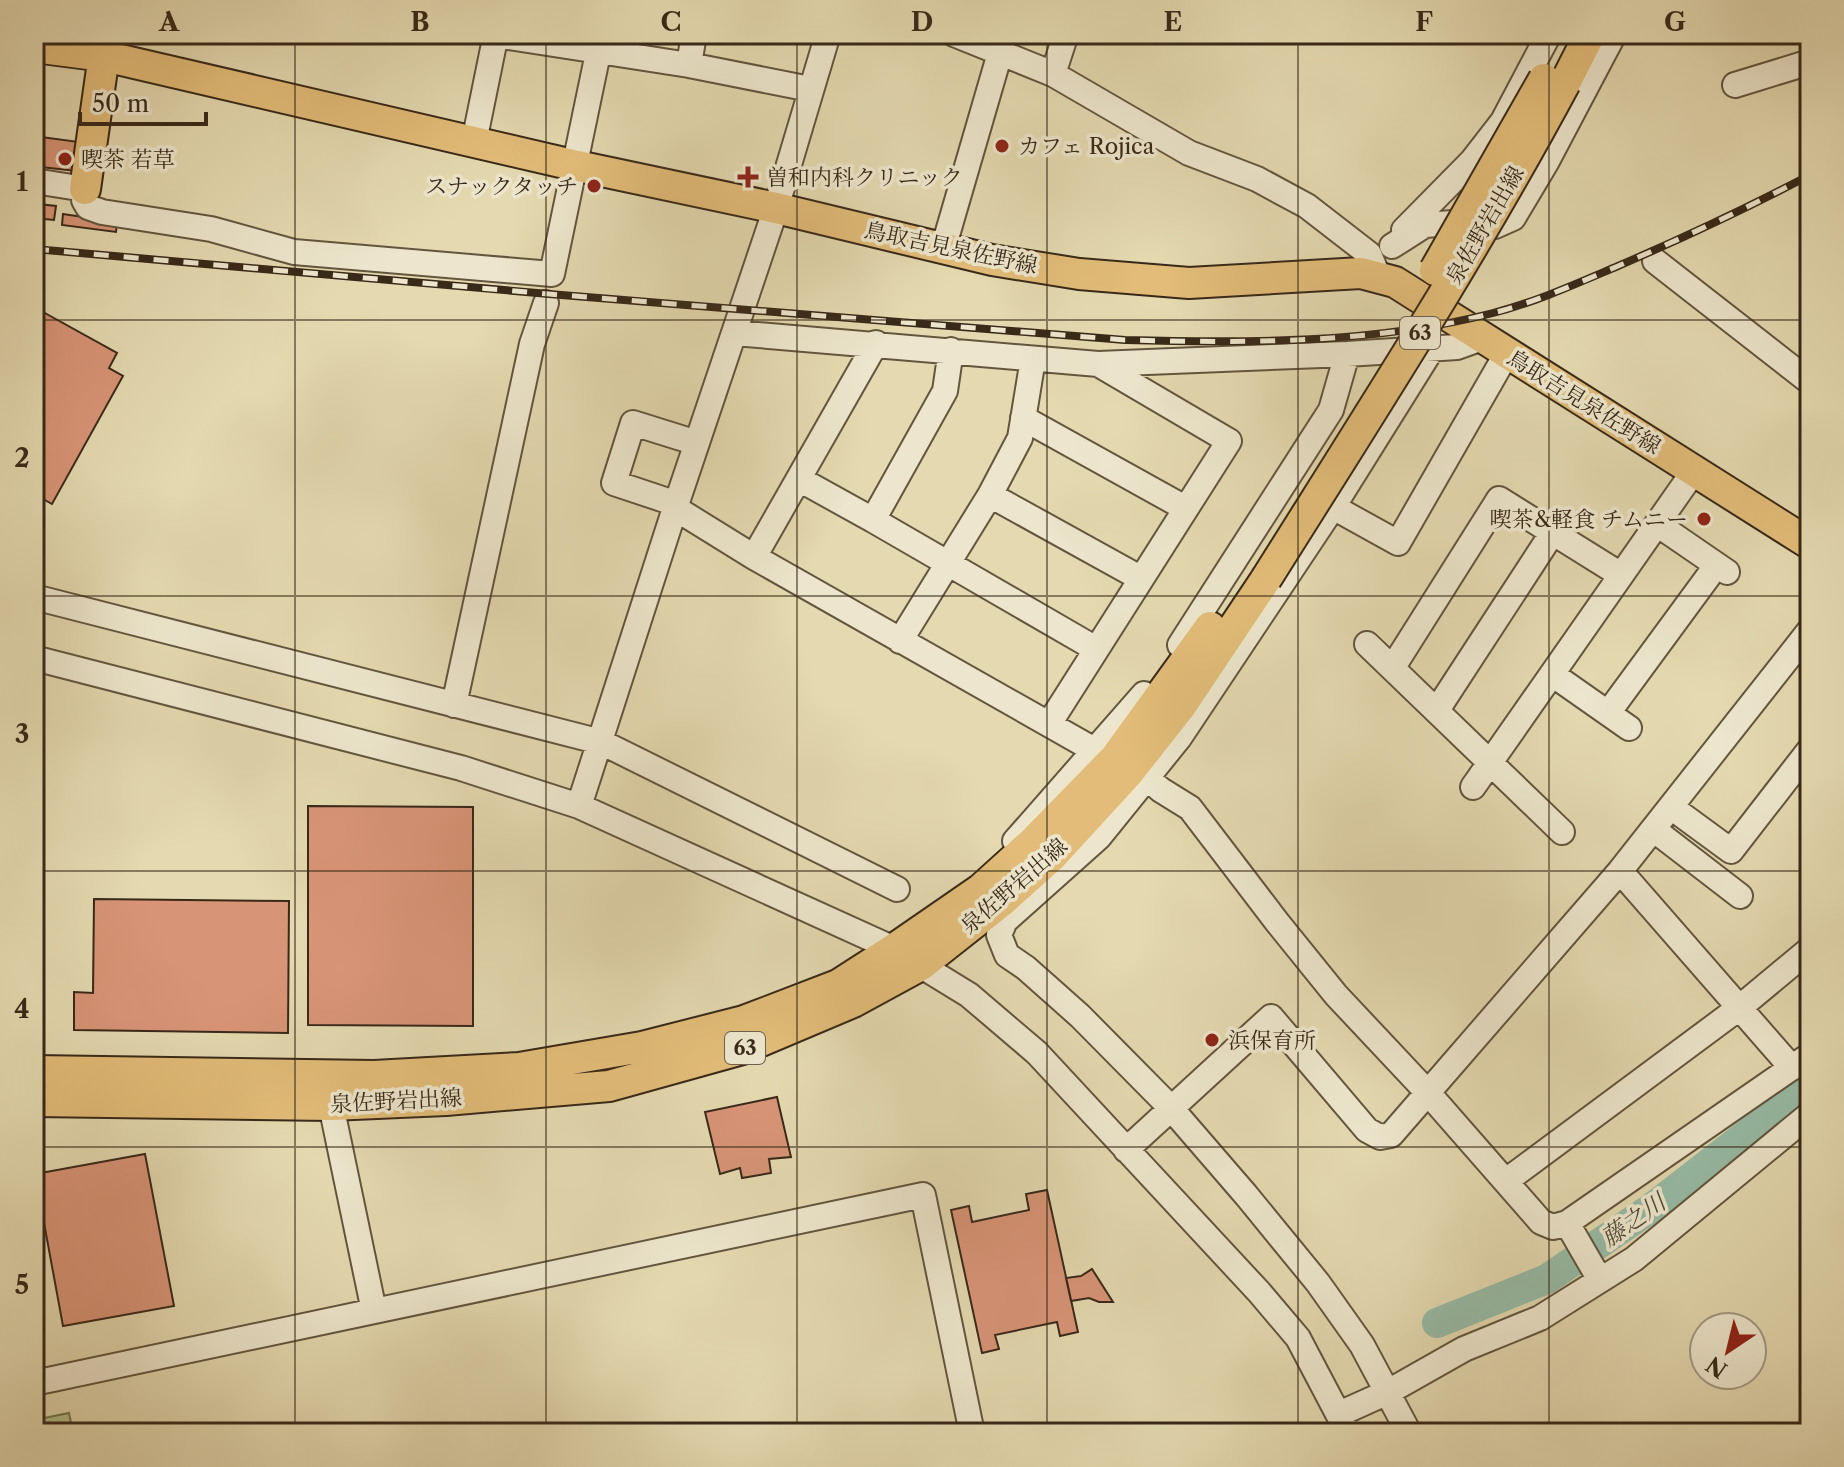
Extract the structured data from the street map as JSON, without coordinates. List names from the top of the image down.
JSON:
{
  "streets": {
    "main road": ["泉佐野岩出線", "鳥取吉見泉佐野線", "63"]
  },
  "water": ["藤之川"],
  "places": {
    "other": [
      "カフェ Rojica",
      "喫茶 若草",
      "スナックタッチ",
      "喫茶&軽食 チムニー",
      "浜保育所"
    ],
    "health": ["曽和内科クリニック"]
  },
  "scale_bar": "50 m",
  "north": "bottom left",
  "grid": {
    "columns": [
      "A",
      "B",
      "C",
      "D",
      "E",
      "F",
      "G"
    ],
    "rows": [
      "1",
      "2",
      "3",
      "4",
      "5"
    ]
  }
}
